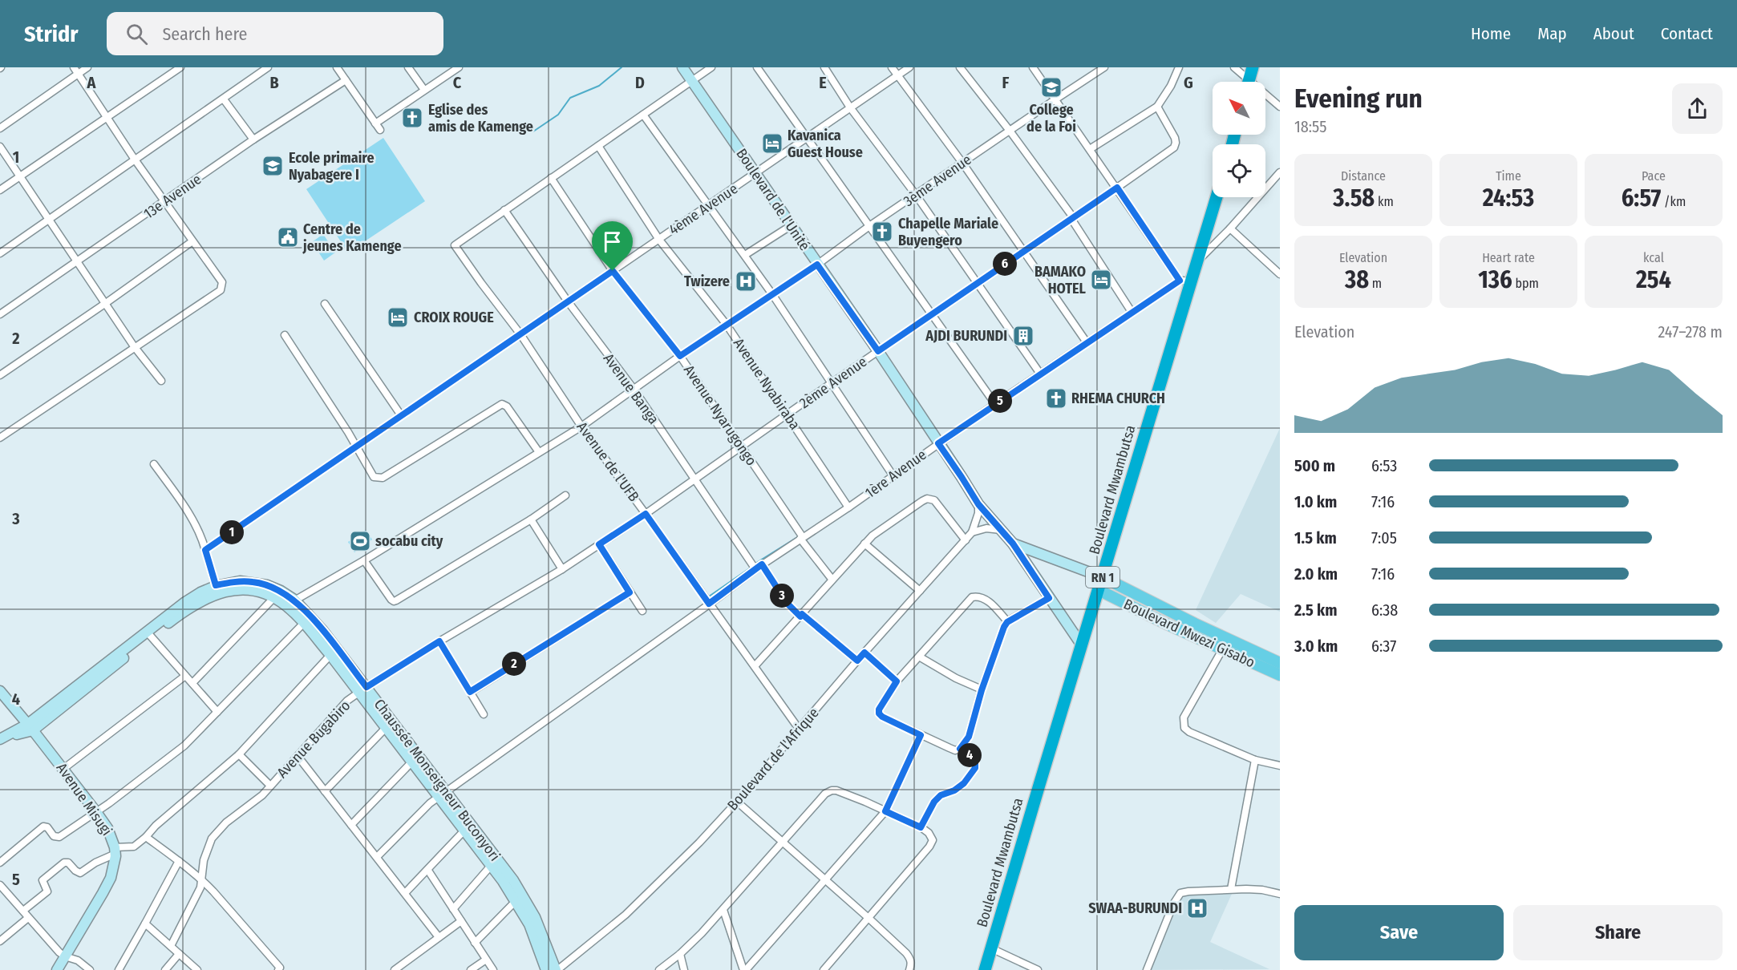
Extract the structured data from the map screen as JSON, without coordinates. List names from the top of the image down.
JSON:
{
  "streets": {
    "highway": ["Boulevard Mwambutsa", "RN 1"],
    "main road": ["Boulevard Mwezi Gisabo"],
    "street": [
      "3ème Avenue",
      "13e Avenue",
      "Boulevard de l'Unité",
      "4ème Avenue",
      "2ème Avenue",
      "Avenue Nyabiraba",
      "Avenue Banga",
      "Avenue Nyarugongo",
      "Avenue de l'UFB",
      "1ère Avenue",
      "Avenue Bugabiro",
      "Boulevard de l'Afrique",
      "Chaussée Monseigneur Buconyori",
      "Avenue Misugi"
    ]
  },
  "crossings": [
    ["3ème Avenue", "Boulevard de l'Unité"],
    ["3ème Avenue", "Avenue Nyabiraba"],
    ["3ème Avenue", "Avenue Banga"],
    ["3ème Avenue", "Avenue Nyarugongo"],
    ["3ème Avenue", "Avenue de l'UFB"],
    ["3ème Avenue", "Chaussée Monseigneur Buconyori"],
    ["Boulevard de l'Unité", "4ème Avenue"],
    ["Boulevard de l'Unité", "2ème Avenue"],
    ["Boulevard de l'Unité", "1ère Avenue"],
    ["Boulevard de l'Unité", "Boulevard Mwambutsa"],
    ["Boulevard de l'Unité", "Boulevard Mwezi Gisabo"],
    ["Boulevard de l'Unité", "Boulevard de l'Afrique"],
    ["4ème Avenue", "Avenue Nyabiraba"],
    ["4ème Avenue", "Avenue Banga"],
    ["4ème Avenue", "Avenue Nyarugongo"],
    ["4ème Avenue", "Avenue de l'UFB"],
    ["2ème Avenue", "Avenue Nyabiraba"],
    ["2ème Avenue", "Avenue Banga"],
    ["2ème Avenue", "Avenue Nyarugongo"],
    ["2ème Avenue", "Avenue de l'UFB"],
    ["2ème Avenue", "Avenue Bugabiro"],
    ["Avenue Nyabiraba", "1ère Avenue"],
    ["Avenue Banga", "Avenue de l'UFB"],
    ["Avenue Banga", "1ère Avenue"],
    ["Avenue Nyarugongo", "1ère Avenue"],
    ["Avenue de l'UFB", "1ère Avenue"],
    ["Avenue de l'UFB", "Avenue Bugabiro"],
    ["Avenue de l'UFB", "Boulevard de l'Afrique"],
    ["1ère Avenue", "Boulevard Mwambutsa"],
    ["1ère Avenue", "Chaussée Monseigneur Buconyori"],
    ["Boulevard Mwambutsa", "Boulevard Mwezi Gisabo"],
    ["Avenue Bugabiro", "Chaussée Monseigneur Buconyori"],
    ["Boulevard de l'Afrique", "Chaussée Monseigneur Buconyori"],
    ["Chaussée Monseigneur Buconyori", "Avenue Misugi"]
  ],
  "places": {
    "school or university": ["College de la Foi", "Ecole primaire Nyabagere I"],
    "church": ["Eglise des amis de Kamenge", "Chapelle Mariale Buyengero", "RHEMA CHURCH"],
    "hotel": ["Kavanica Guest House", "BAMAKO HOTEL", "CROIX ROUGE"],
    "public building": ["Centre de jeunes Kamenge"],
    "hospital": ["Twizere", "SWAA-BURUNDI"],
    "building": ["AJDI BURUNDI"],
    "sports": ["socabu city"]
  },
  "north": "top left",
  "page": {
    "header": "Stridr",
    "search": "Search here",
    "nav": [
      "Home",
      "Map",
      "About",
      "Contact"
    ],
    "heading": ["Evening run", "18:55"],
    "stats": [
      ["Distance", "3.58 km"],
      ["Time", "24:53"],
      ["Pace", "6:57 /km"],
      ["Elevation", "38 m"],
      ["Heart rate", "136 bpm"],
      ["kcal", "254"]
    ],
    "pins": [
      "6",
      "5",
      "1",
      "3",
      "2",
      "4"
    ],
    "chart": ["Elevation", "247–278 m"],
    "list": [
      {
        "name": "500 m",
        "note": "6:53"
      },
      {
        "name": "1.0 km",
        "note": "7:16"
      },
      {
        "name": "1.5 km",
        "note": "7:05"
      },
      {
        "name": "2.0 km",
        "note": "7:16"
      },
      {
        "name": "2.5 km",
        "note": "6:38"
      },
      {
        "name": "3.0 km",
        "note": "6:37"
      }
    ],
    "buttons": ["Save", "Share"]
  },
  "grid": {
    "columns": [
      "A",
      "B",
      "C",
      "D",
      "E",
      "F",
      "G"
    ],
    "rows": [
      "1",
      "2",
      "3",
      "4",
      "5"
    ]
  }
}
